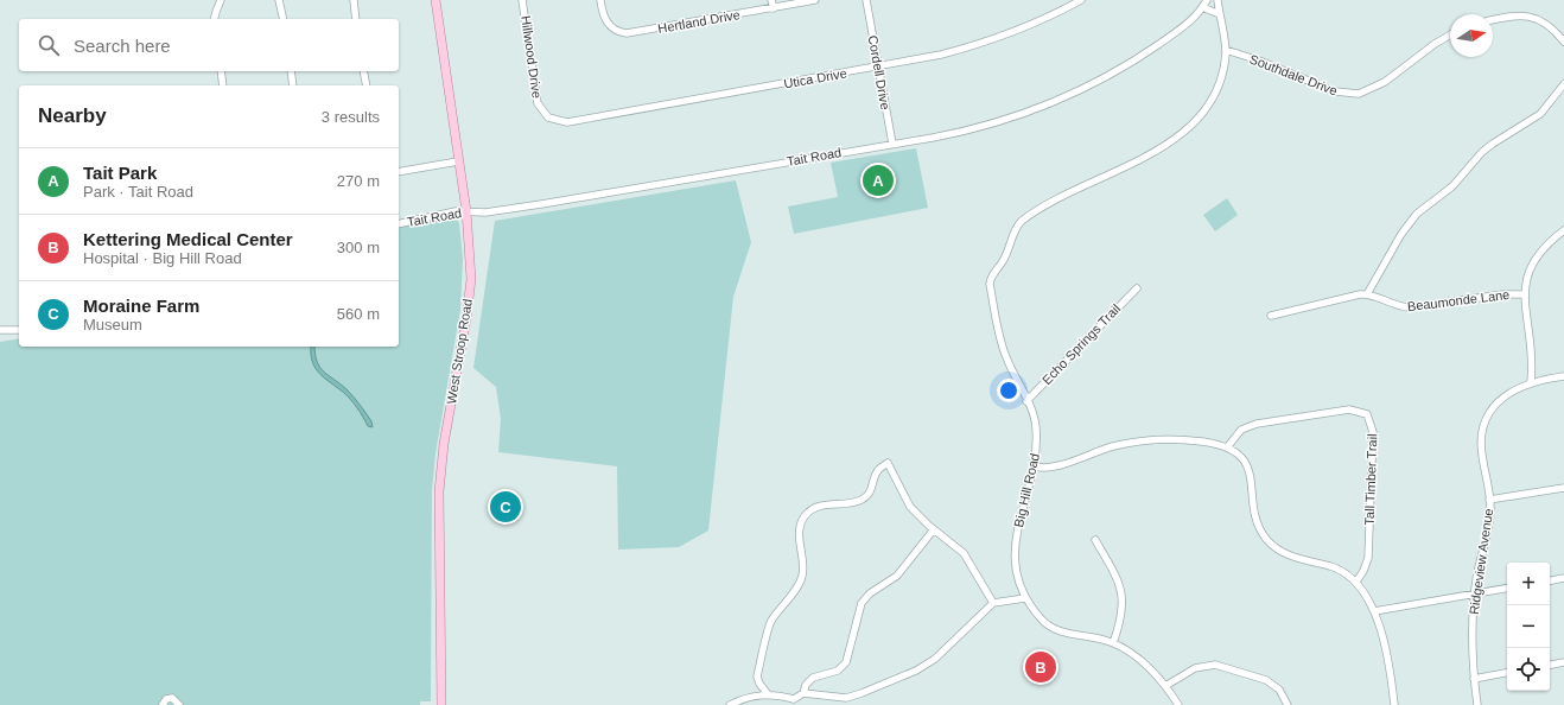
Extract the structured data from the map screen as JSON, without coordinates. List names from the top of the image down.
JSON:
{
  "streets": {
    "main road": ["West Stroop Road"],
    "street": [
      "Hertland Drive",
      "Hillwood Drive",
      "Cordell Drive",
      "Southdale Drive",
      "Utica Drive",
      "Tait Road",
      "Beaumonde Lane",
      "Echo Springs Trail",
      "Tall Timber Trail",
      "Big Hill Road",
      "Ridgeview Avenue"
    ]
  },
  "crossings": [
    ["Hillwood Drive", "Utica Drive"],
    ["Cordell Drive", "Utica Drive"],
    ["Cordell Drive", "Tait Road"],
    ["Southdale Drive", "Big Hill Road"],
    ["Tait Road", "West Stroop Road"],
    ["Echo Springs Trail", "Big Hill Road"]
  ],
  "north": "right",
  "page": {
    "search": "Search here",
    "heading": ["Nearby", "3 results"],
    "list": [
      {
        "mark": "A",
        "name": "Tait Park",
        "note": "Park · Tait Road",
        "value": "270 m"
      },
      {
        "mark": "B",
        "name": "Kettering Medical Center",
        "note": "Hospital · Big Hill Road",
        "value": "300 m"
      },
      {
        "mark": "C",
        "name": "Moraine Farm",
        "note": "Museum",
        "value": "560 m"
      }
    ],
    "pins": ["A", "C", "B"],
    "map_buttons": ["+", "−"]
  }
}
